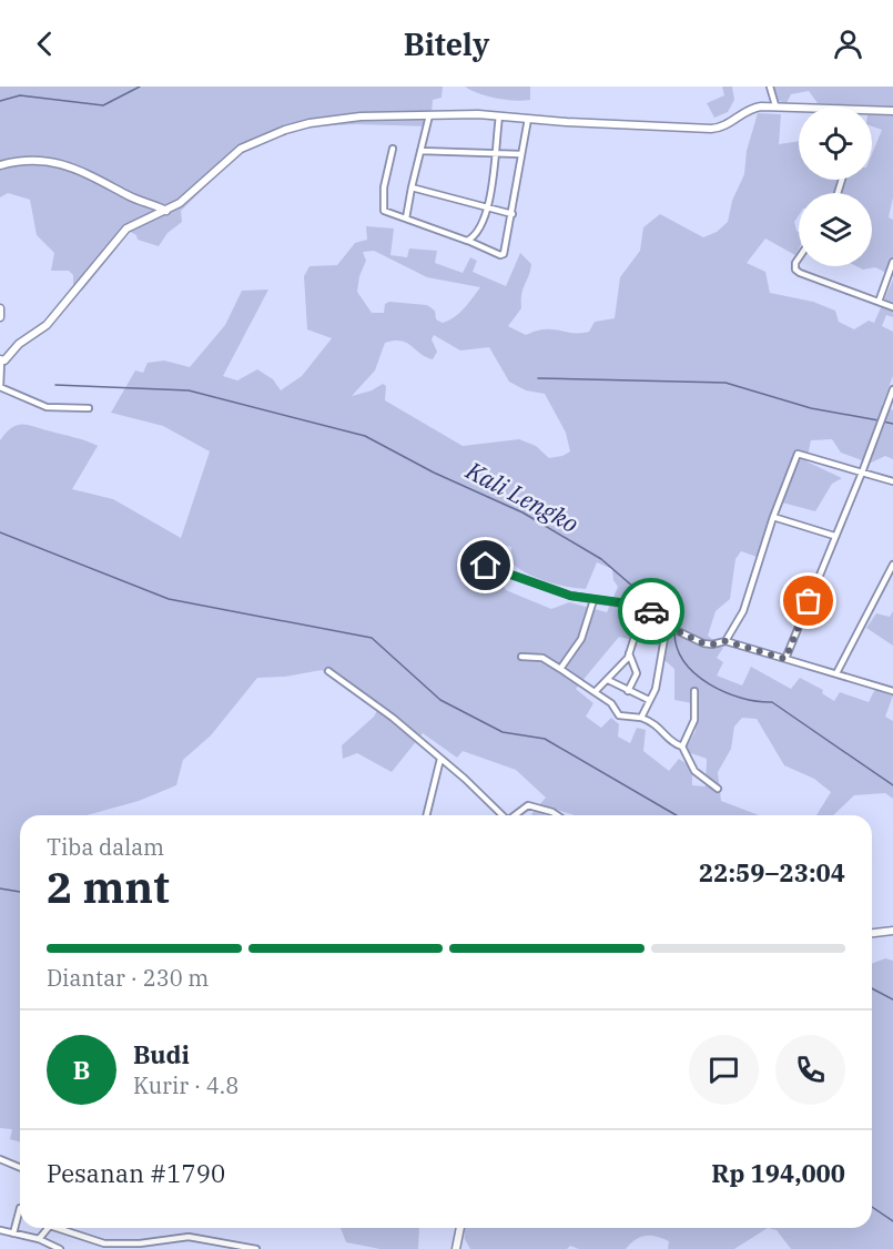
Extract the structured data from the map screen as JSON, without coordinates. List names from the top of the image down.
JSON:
{
  "water": ["Kali Lengko"],
  "page": {
    "header": "Bitely",
    "heading": ["2 mnt", "Tiba dalam", "22:59–23:04"],
    "panel": [
      "Budi",
      "Kurir · 4.8",
      "Pesanan #1790",
      "Rp 194,000"
    ],
    "bar": "Diantar · 230 m",
    "round": "B"
  }
}
